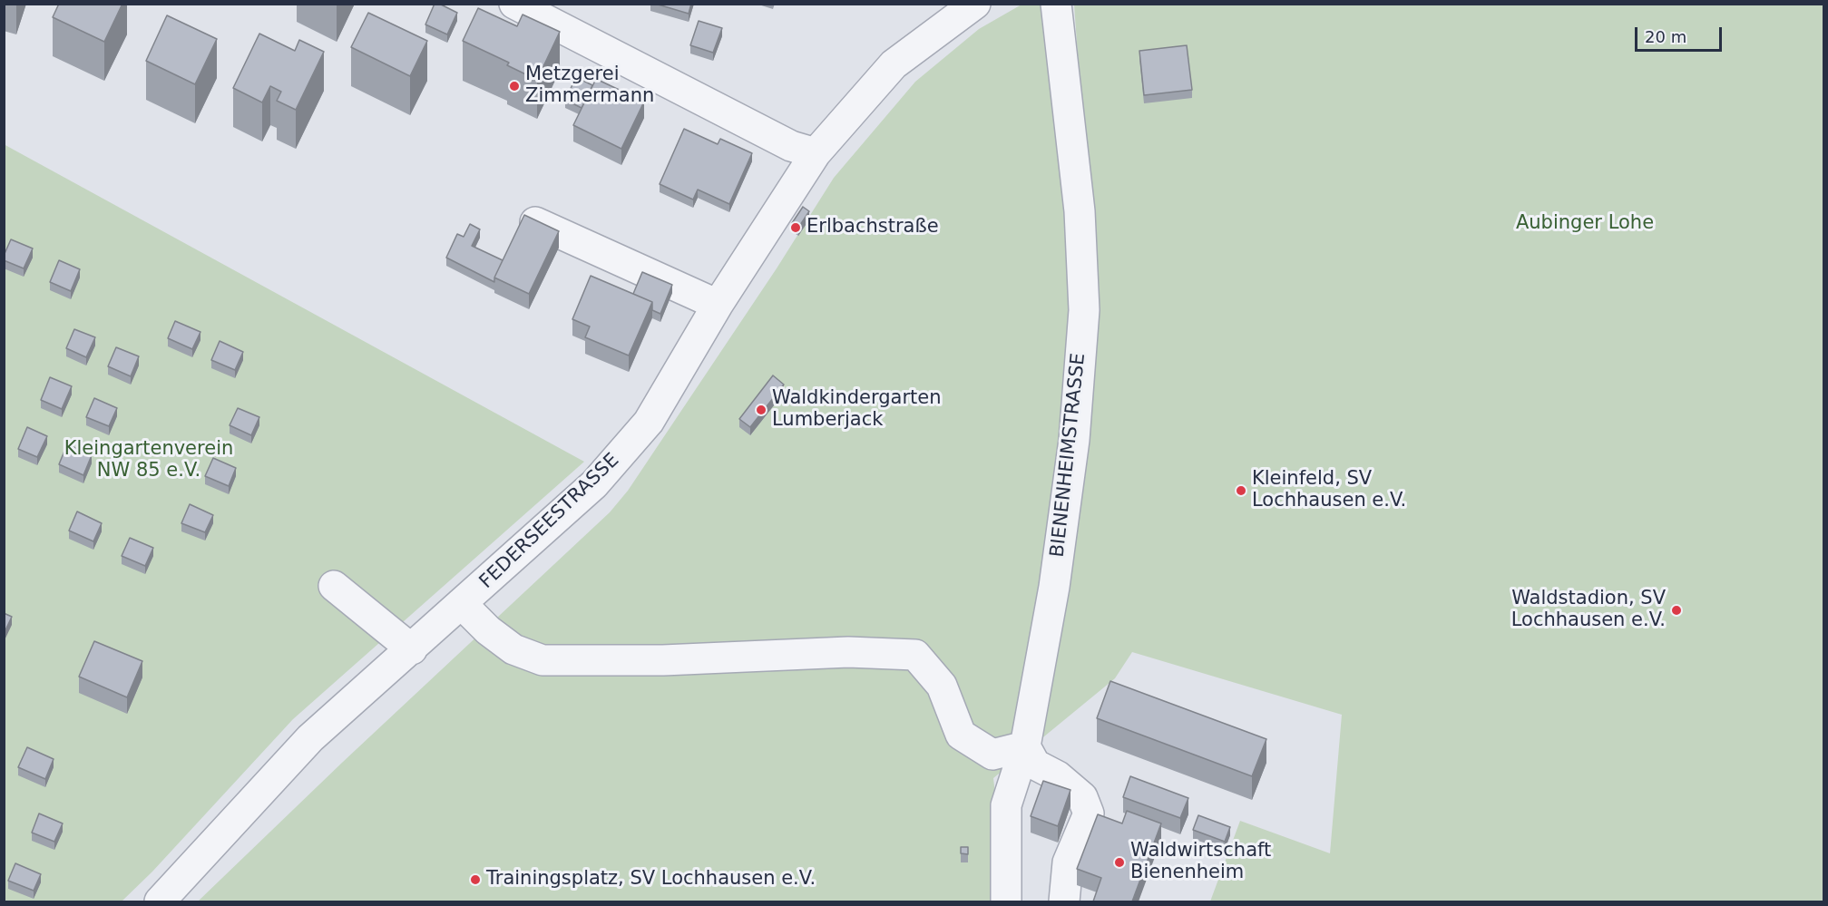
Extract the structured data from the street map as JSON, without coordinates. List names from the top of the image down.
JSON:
{
  "streets": {
    "street": ["BIENENHEIMSTRASSE", "FEDERSEESTRASSE"]
  },
  "parks": ["Aubinger Lohe", "Kleingartenverein NW 85 e.V."],
  "places": [
    "Metzgerei Zimmermann",
    "Erlbachstraße",
    "Waldkindergarten Lumberjack",
    "Kleinfeld, SV Lochhausen e.V.",
    "Waldstadion, SV Lochhausen e.V.",
    "Waldwirtschaft Bienenheim",
    "Trainingsplatz, SV Lochhausen e.V."
  ],
  "scale_bar": "20 m"
}
